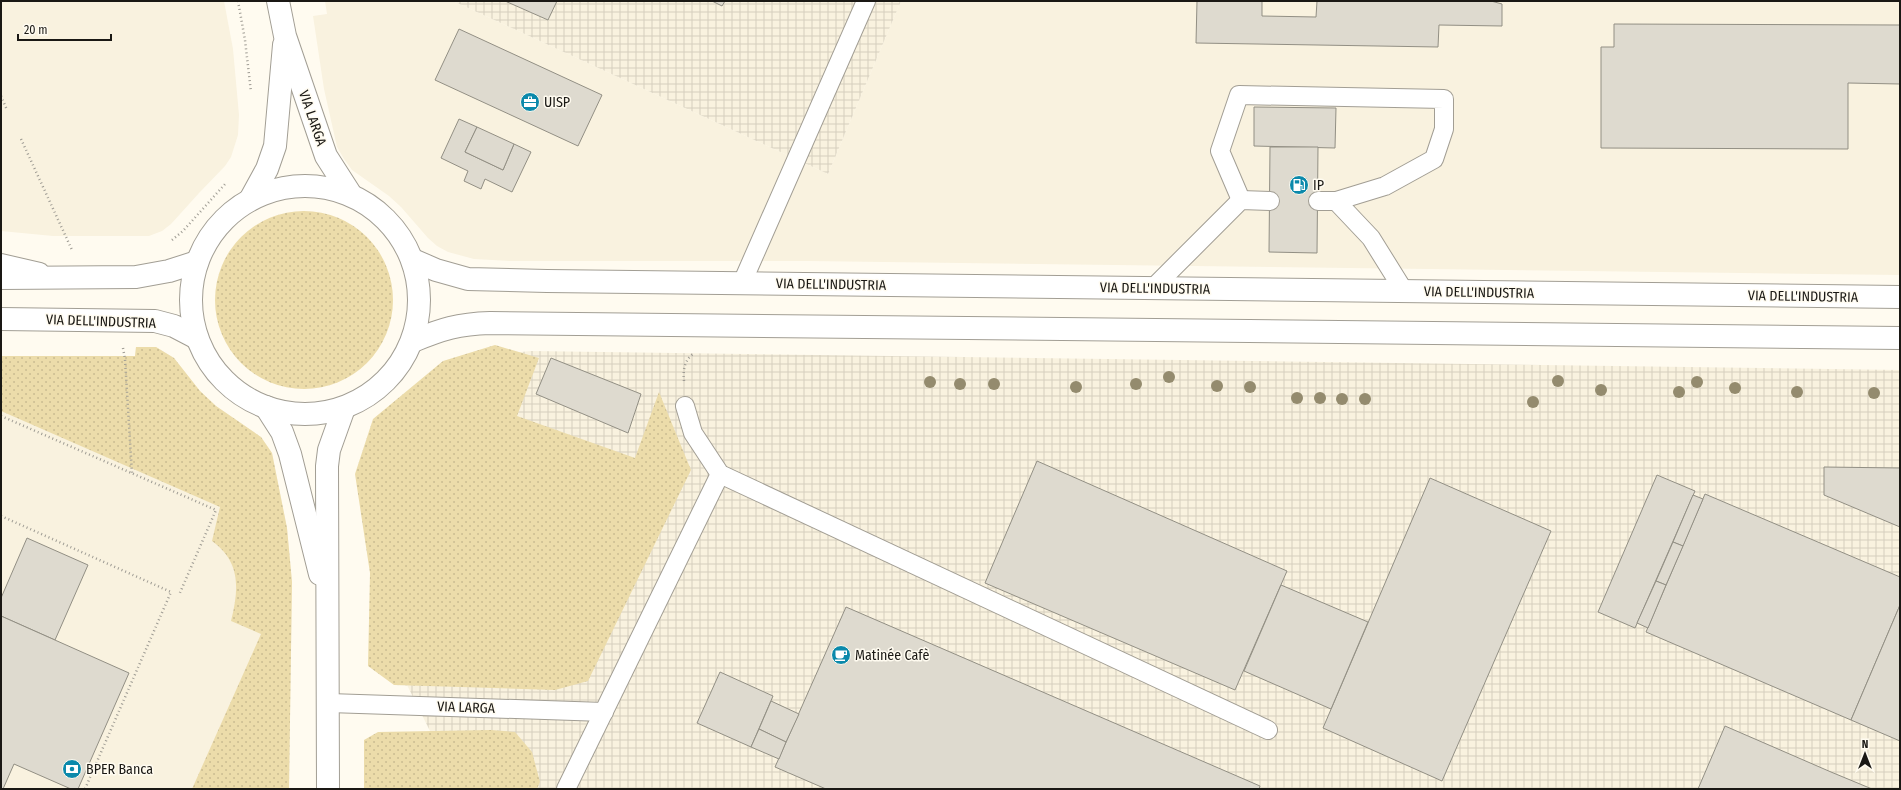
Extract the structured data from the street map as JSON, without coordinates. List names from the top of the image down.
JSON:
{
  "streets": {
    "main road": ["VIA LARGA", "VIA DELL'INDUSTRIA"]
  },
  "places": {
    "office": ["UISP"],
    "fuel station": ["IP"],
    "cafe": ["Matinée Cafè"],
    "bank": ["BPER Banca"]
  },
  "scale_bar": "20 m",
  "north": "top"
}
